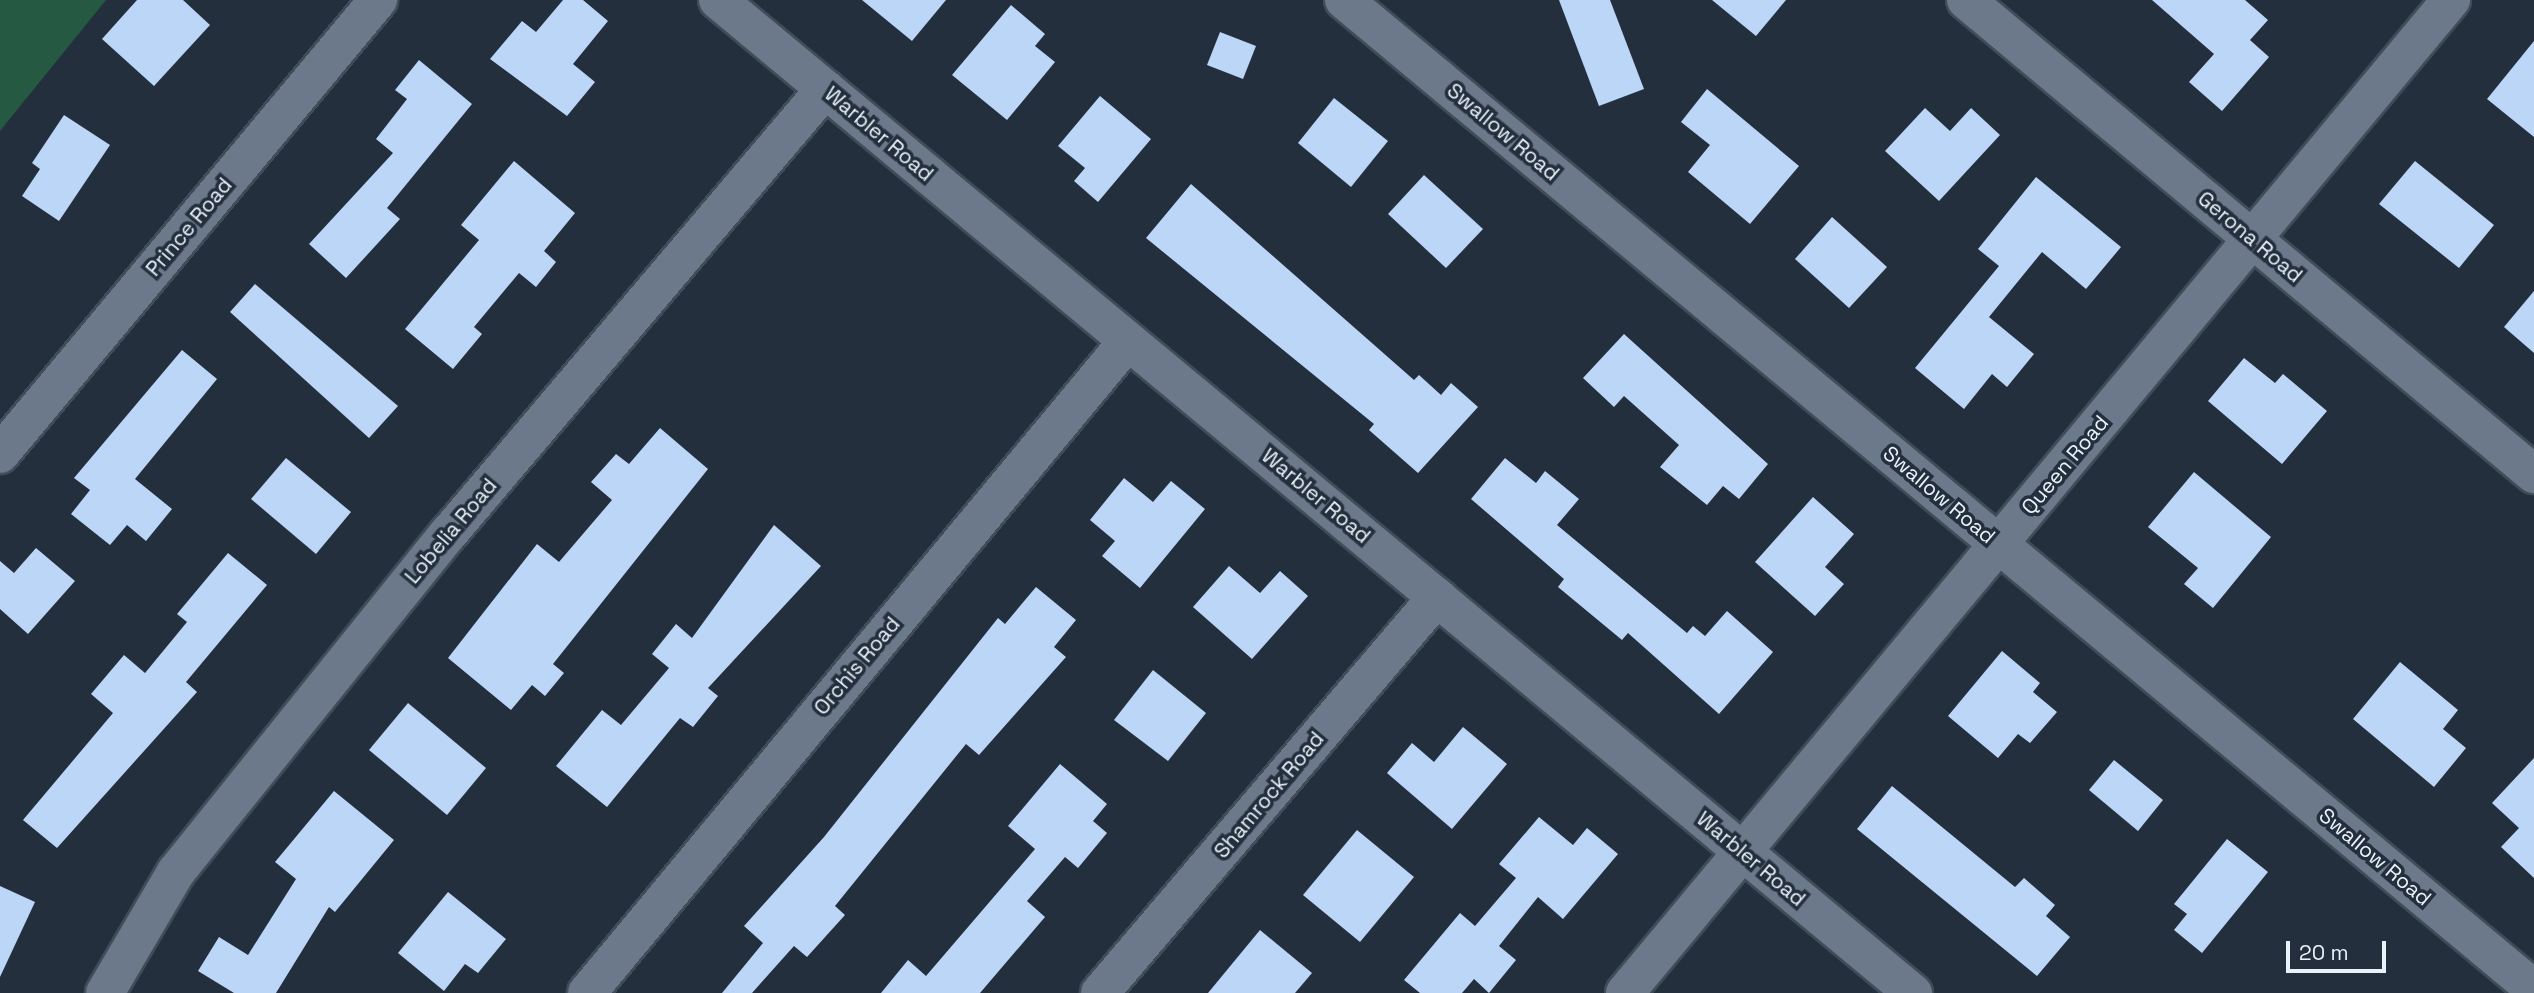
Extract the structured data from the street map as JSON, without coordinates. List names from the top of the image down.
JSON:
{
  "streets": {
    "street": [
      "Swallow Road",
      "Warbler Road",
      "Prince Road",
      "Gerona Road",
      "Queen Road",
      "Lobelia Road",
      "Orchis Road",
      "Shamrock Road"
    ]
  },
  "crossings": [
    ["Swallow Road", "Queen Road"],
    ["Warbler Road", "Queen Road"],
    ["Warbler Road", "Lobelia Road"],
    ["Warbler Road", "Orchis Road"],
    ["Warbler Road", "Shamrock Road"],
    ["Gerona Road", "Queen Road"]
  ],
  "scale_bar": "20 m"
}
